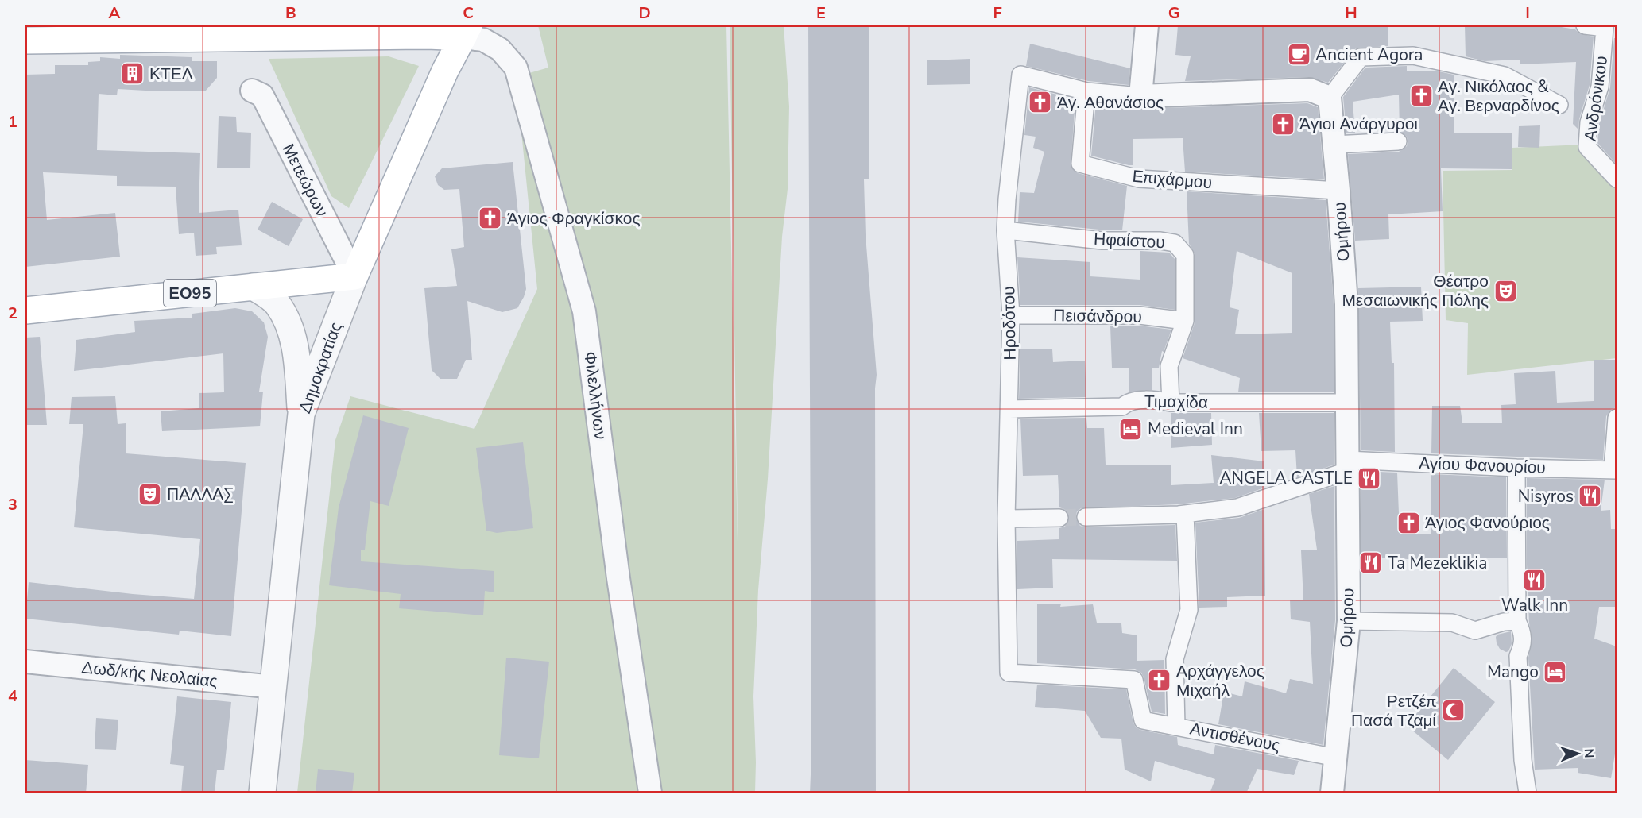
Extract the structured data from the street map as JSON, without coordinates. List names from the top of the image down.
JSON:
{
  "streets": {
    "main road": ["ΕΟ95", "Δημοκρατίας"],
    "street": [
      "Ανδρόνικου",
      "Επιχάρμου",
      "Μετεώρων",
      "Ομήρου",
      "Ηφαίστου",
      "Πεισάνδρου",
      "Ηροδότου",
      "Φιλελλήνων",
      "Τιμαχίδα",
      "Αγίου Φανουρίου",
      "Δωδ/κής Νεολαίας",
      "Αντισθένους"
    ]
  },
  "crossings": [
    ["Επιχάρμου", "Ομήρου"],
    ["Επιχάρμου", "Ηροδότου"],
    ["Μετεώρων", "ΕΟ95"],
    ["Μετεώρων", "Δημοκρατίας"],
    ["Ομήρου", "Τιμαχίδα"],
    ["Ομήρου", "Αγίου Φανουρίου"],
    ["Ομήρου", "Αντισθένους"],
    ["Ηφαίστου", "Πεισάνδρου"],
    ["Ηφαίστου", "Ηροδότου"],
    ["Ηφαίστου", "Τιμαχίδα"],
    ["ΕΟ95", "Δημοκρατίας"],
    ["Πεισάνδρου", "Ηροδότου"],
    ["Ηροδότου", "Τιμαχίδα"],
    ["Ηροδότου", "Αντισθένους"],
    ["Δημοκρατίας", "Φιλελλήνων"],
    ["Δημοκρατίας", "Δωδ/κής Νεολαίας"]
  ],
  "places": {
    "cafe": ["Ancient Agora"],
    "building": ["ΚΤΕΛ"],
    "church": [
      "Αγ. Νικόλαος & Αγ. Βερναρδίνος",
      "Άγ. Αθανάσιος",
      "Άγιοι Ανάργυροι",
      "Άγιος Φραγκίσκος",
      "Άγιος Φανούριος",
      "Αρχάγγελος Μιχαήλ"
    ],
    "theatre": ["Θέατρο Μεσαιωνικής Πόλης", "ΠΑΛΛΑΣ"],
    "hotel": ["Medieval Inn", "Mango"],
    "restaurant": [
      "ANGELA CASTLE",
      "Nisyros",
      "Ta Mezeklikia",
      "Walk Inn"
    ],
    "mosque": ["Ρετζέπ Πασά Τζαμί"]
  },
  "north": "right",
  "grid": {
    "columns": [
      "A",
      "B",
      "C",
      "D",
      "E",
      "F",
      "G",
      "H",
      "I"
    ],
    "rows": [
      "1",
      "2",
      "3",
      "4"
    ]
  }
}
